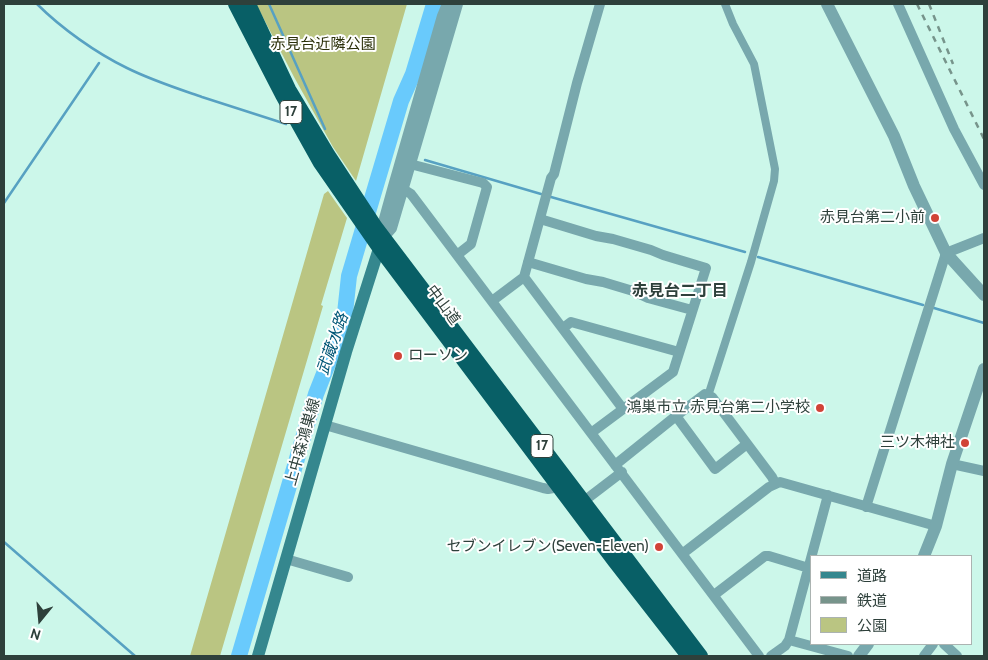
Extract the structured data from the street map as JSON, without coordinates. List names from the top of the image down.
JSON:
{
  "streets": {
    "highway": ["17", "中山道"],
    "main road": ["上中森鴻巣線"]
  },
  "crossings": [
    ["中山道", "上中森鴻巣線"]
  ],
  "districts": ["赤見台二丁目"],
  "water": ["武蔵水路"],
  "parks": ["赤見台近隣公園"],
  "places": [
    "赤見台第二小前",
    "ローソン",
    "鴻巣市立 赤見台第二小学校",
    "三ツ木神社",
    "セブンイレブン(Seven-Eleven)"
  ],
  "legend": ["道路", "鉄道", "公園"],
  "north": "bottom"
}
